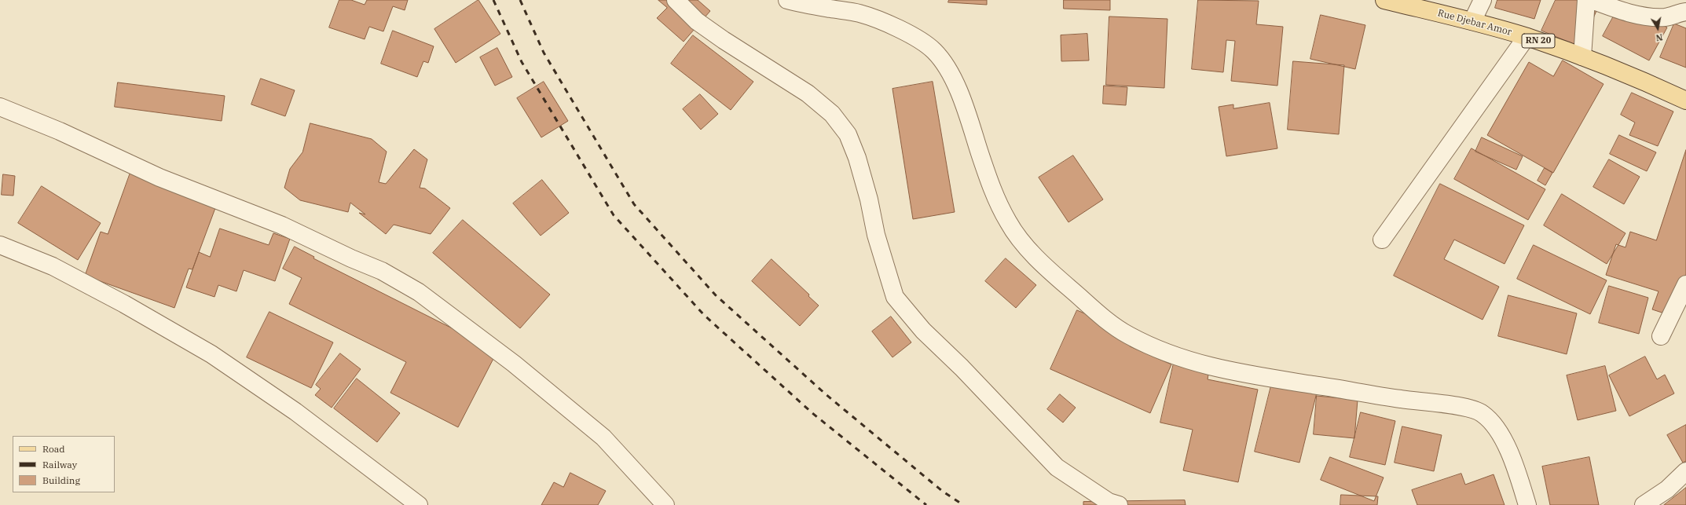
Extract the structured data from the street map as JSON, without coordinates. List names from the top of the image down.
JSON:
{
  "streets": {
    "main road": ["Rue Djebar Amor", "RN 20"]
  },
  "legend": ["Road", "Railway", "Building"],
  "north": "bottom"
}
